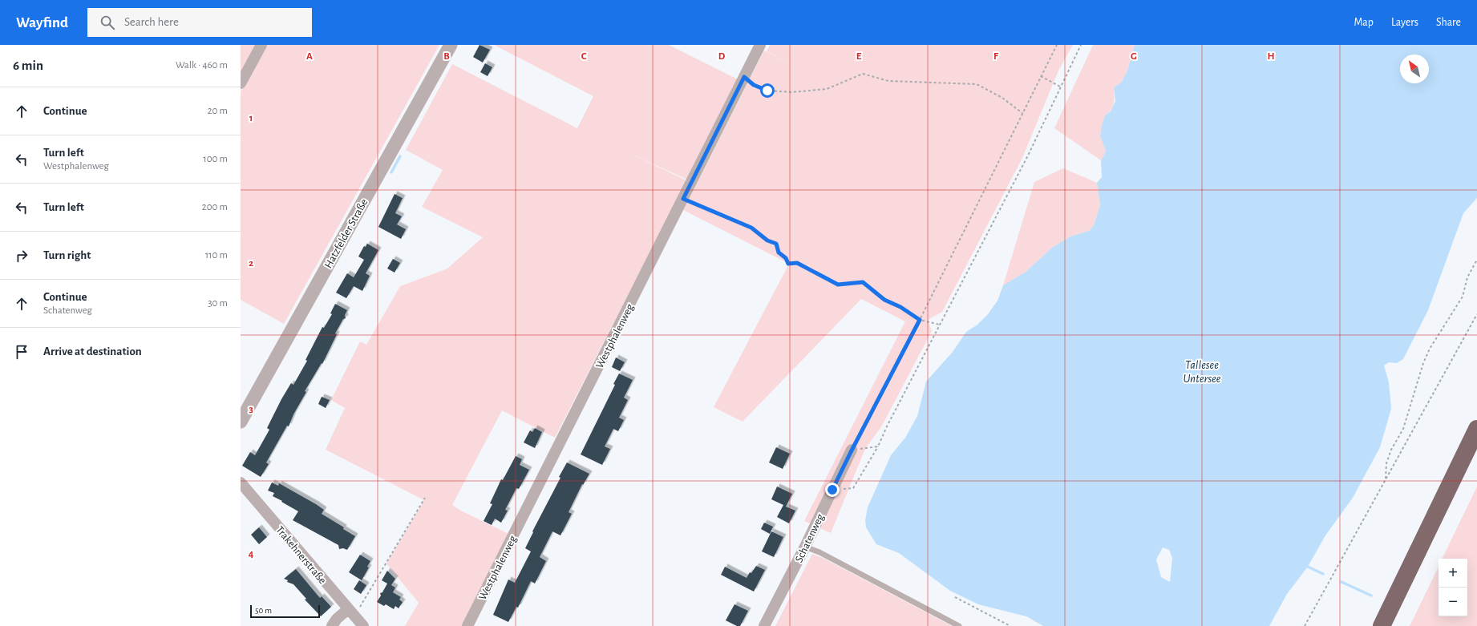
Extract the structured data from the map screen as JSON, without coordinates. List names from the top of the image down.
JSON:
{
  "streets": {
    "street": [
      "Hatzfelder Straße",
      "Westphalenweg",
      "Schatenweg",
      "Trakehnerstraße"
    ]
  },
  "water": ["Tallesee Untersee"],
  "scale_bar": "50 m",
  "north": "top left",
  "page": {
    "header": "Wayfind",
    "search": "Search here",
    "nav": ["Map", "Layers", "Share"],
    "heading": ["6 min", "Walk · 460 m"],
    "list": [
      ["Continue", "20 m"],
      ["Turn left", "Westphalenweg", "100 m"],
      ["Turn left", "200 m"],
      ["Turn right", "110 m"],
      ["Continue", "Schatenweg", "30 m"],
      "Arrive at destination"
    ],
    "map_buttons": ["+", "−"],
    "scale": "50 m"
  },
  "grid": {
    "columns": [
      "A",
      "B",
      "C",
      "D",
      "E",
      "F",
      "G",
      "H"
    ],
    "rows": [
      "1",
      "2",
      "3",
      "4"
    ]
  }
}
